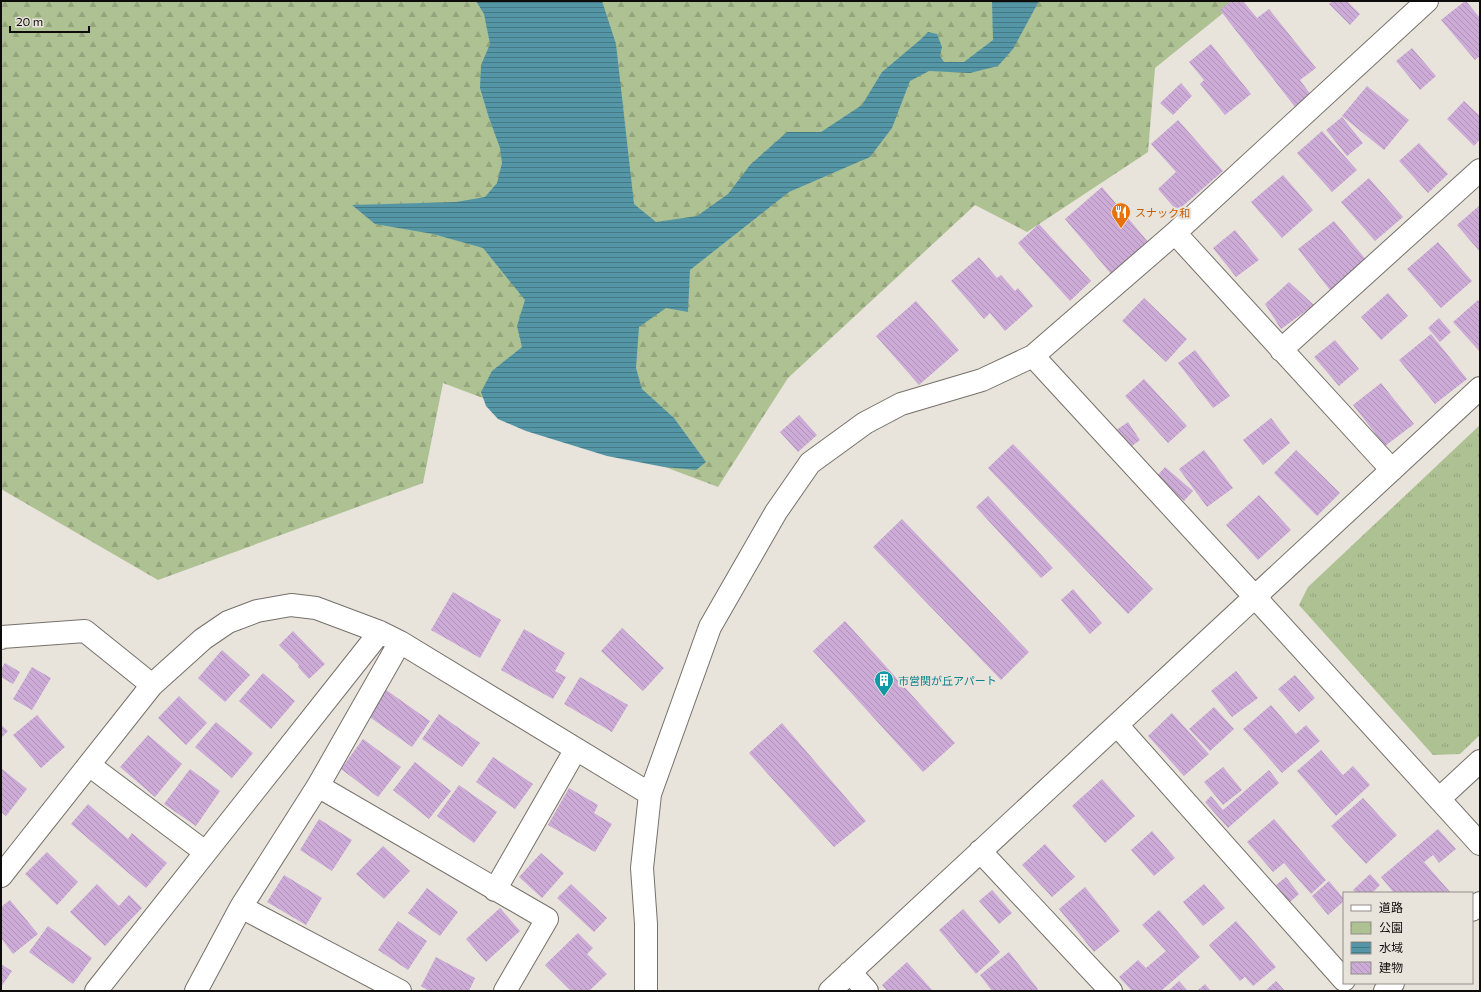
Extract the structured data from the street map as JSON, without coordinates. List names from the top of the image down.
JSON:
{
  "places": {
    "restaurant": ["スナック和"],
    "building": ["市営関が丘アパート"]
  },
  "legend": [
    "道路",
    "公園",
    "水域",
    "建物"
  ],
  "scale_bar": "20 m"
}
